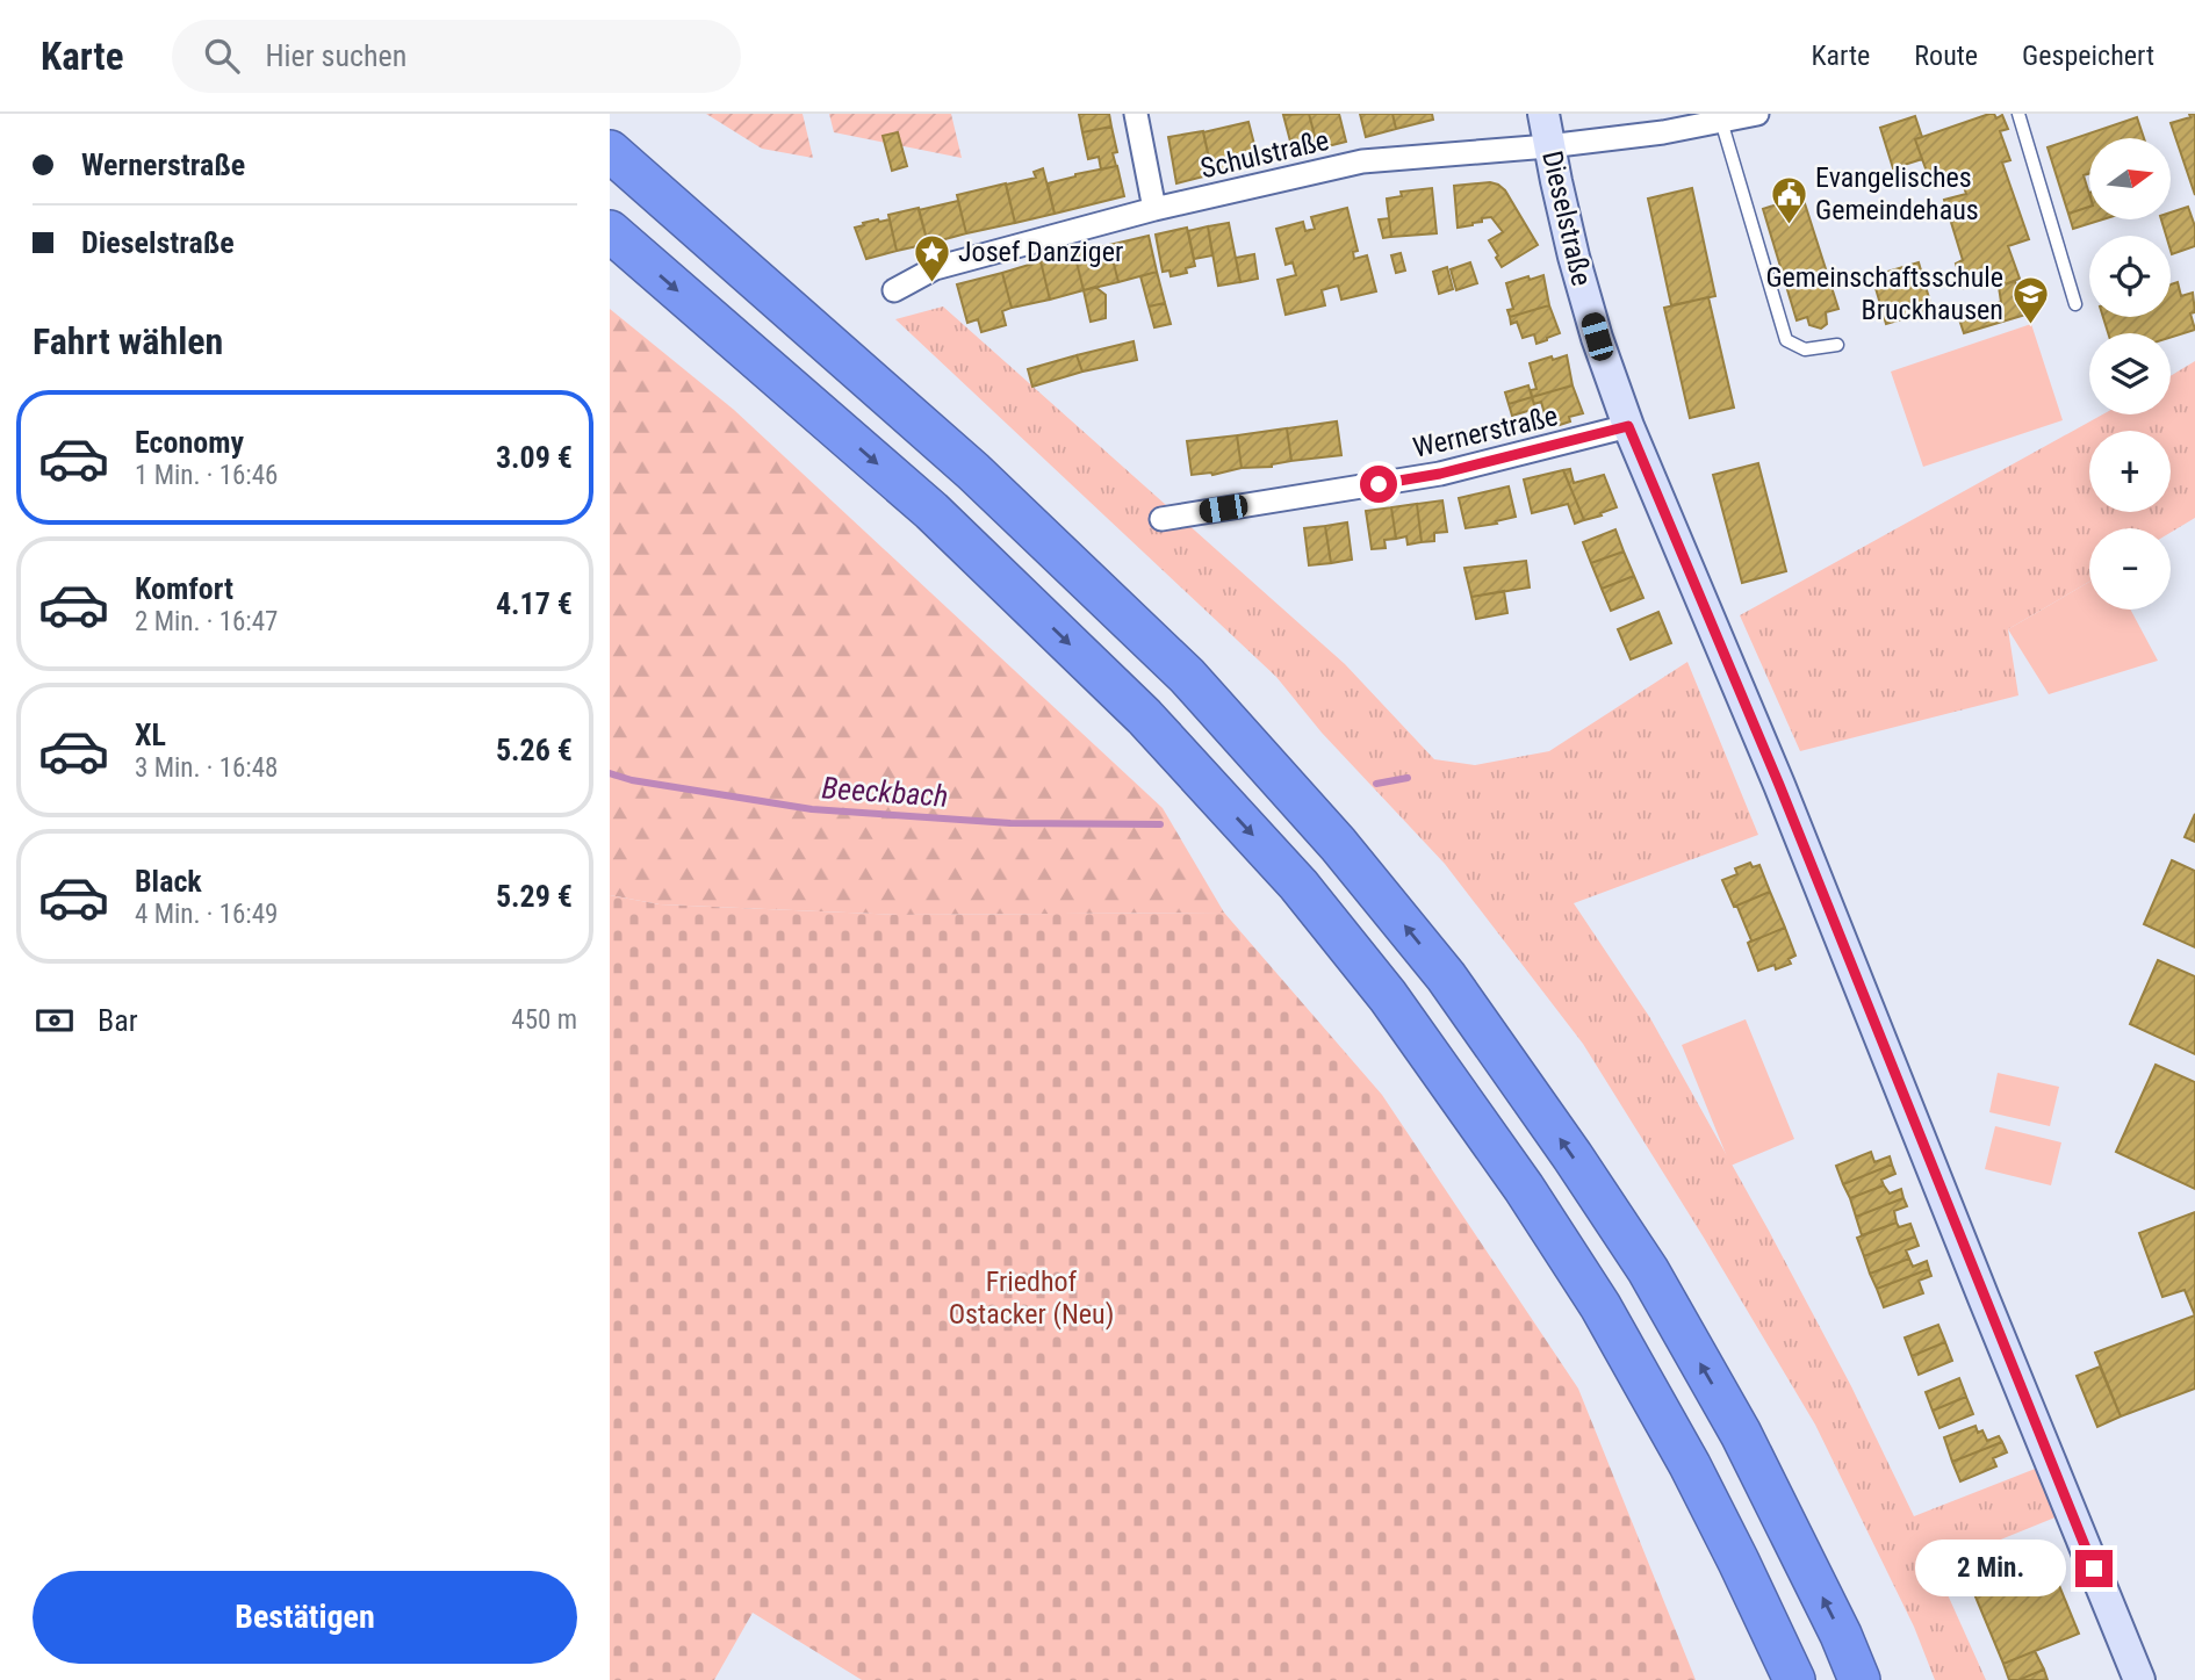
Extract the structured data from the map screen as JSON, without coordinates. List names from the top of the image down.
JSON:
{
  "streets": {
    "street": ["Schulstraße", "Dieselstraße", "Wernerstraße"]
  },
  "crossings": [
    ["Schulstraße", "Dieselstraße"],
    ["Dieselstraße", "Wernerstraße"]
  ],
  "water": ["Beeckbach"],
  "parks": ["Friedhof Ostacker (Neu)"],
  "places": {
    "public building": ["Evangelisches Gemeindehaus"],
    "place": ["Josef Danziger"],
    "school or university": ["Gemeinschaftsschule Bruckhausen"]
  },
  "north": "right",
  "page": {
    "header": "Karte",
    "search": "Hier suchen",
    "nav": ["Karte", "Route", "Gespeichert"],
    "banner": ["Wernerstraße", "Dieselstraße"],
    "map_buttons": ["+", "−"],
    "heading": "Fahrt wählen",
    "list": [
      {
        "name": "Economy",
        "note": "1 Min. · 16:46",
        "value": "3.09 €"
      },
      {
        "name": "Komfort",
        "note": "2 Min. · 16:47",
        "value": "4.17 €"
      },
      {
        "name": "XL",
        "note": "3 Min. · 16:48",
        "value": "5.26 €"
      },
      {
        "name": "Black",
        "note": "4 Min. · 16:49",
        "value": "5.29 €"
      }
    ],
    "pay": ["Bar", "450 m"],
    "bubble": "2 Min.",
    "buttons": "Bestätigen"
  }
}
